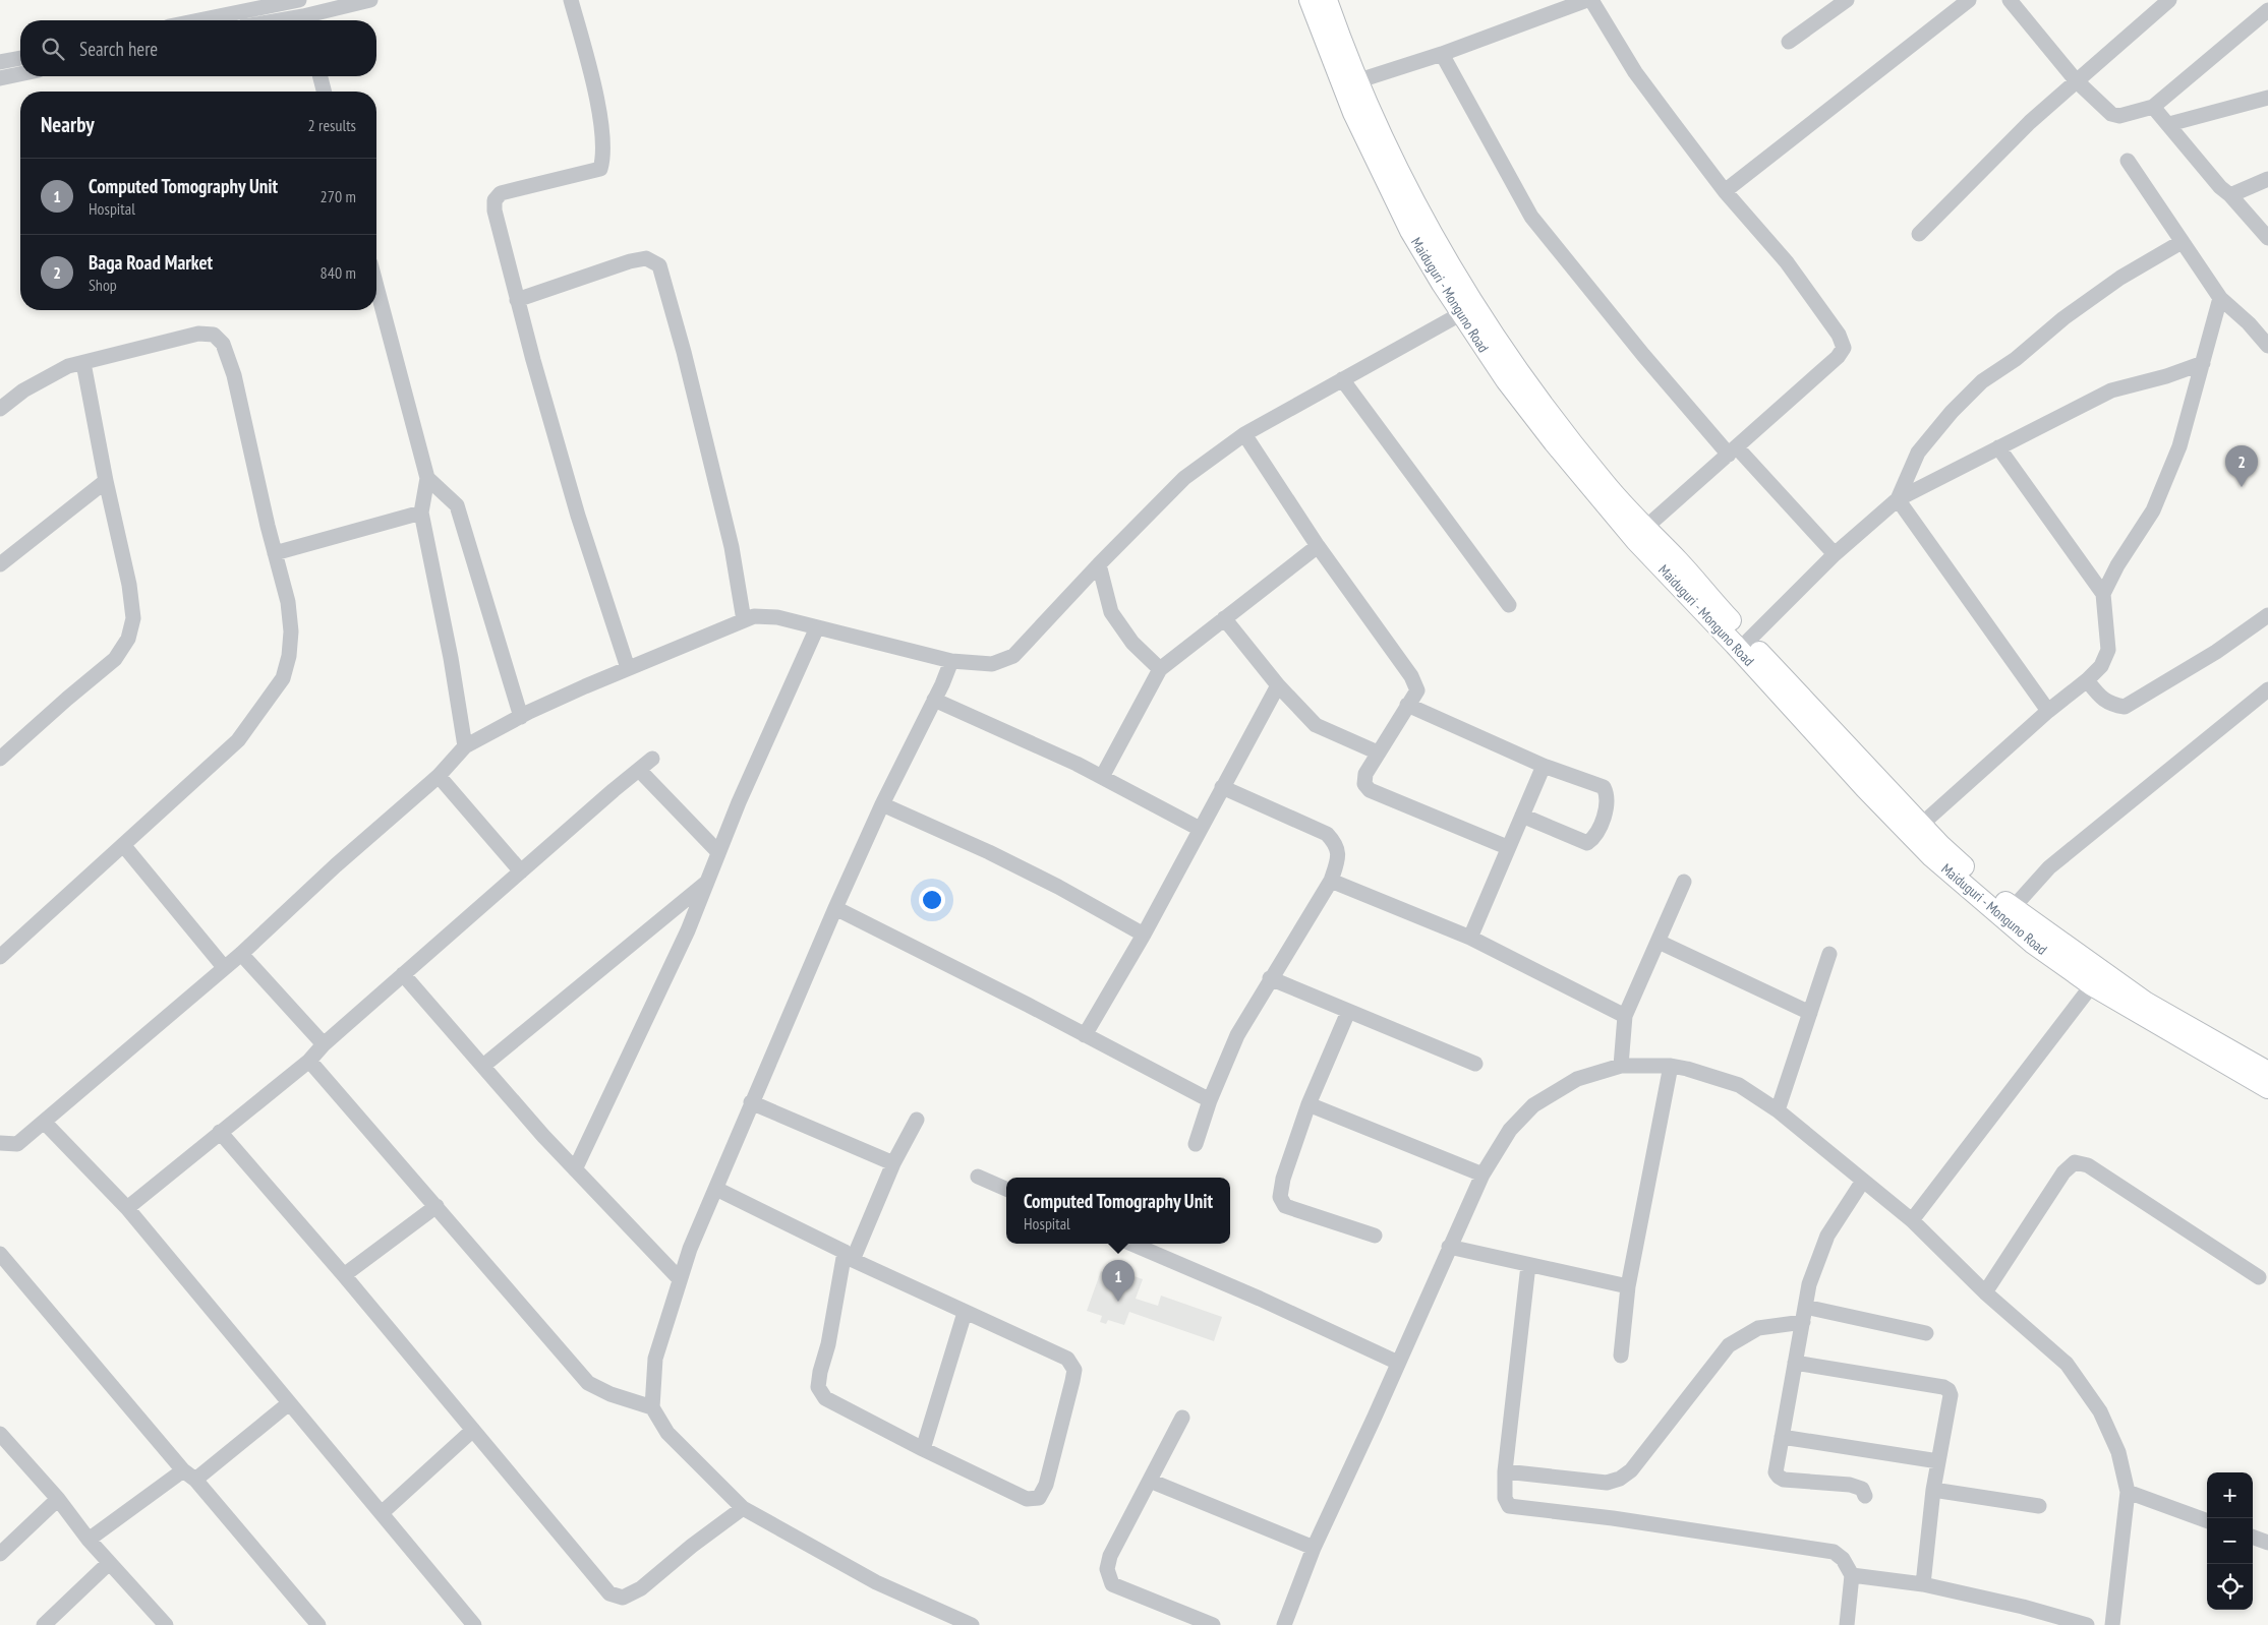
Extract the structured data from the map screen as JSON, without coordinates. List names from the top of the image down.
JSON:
{
  "streets": {
    "main road": ["Maiduguri - Monguno Road"]
  },
  "page": {
    "search": "Search here",
    "heading": ["Nearby", "2 results"],
    "list": [
      {
        "mark": "1",
        "name": "Computed Tomography Unit",
        "note": "Hospital",
        "value": "270 m"
      },
      {
        "mark": "2",
        "name": "Baga Road Market",
        "note": "Shop",
        "value": "840 m"
      }
    ],
    "pins": ["2", "1"],
    "popup": ["Computed Tomography Unit", "Hospital"],
    "map_buttons": ["+", "−"]
  }
}
